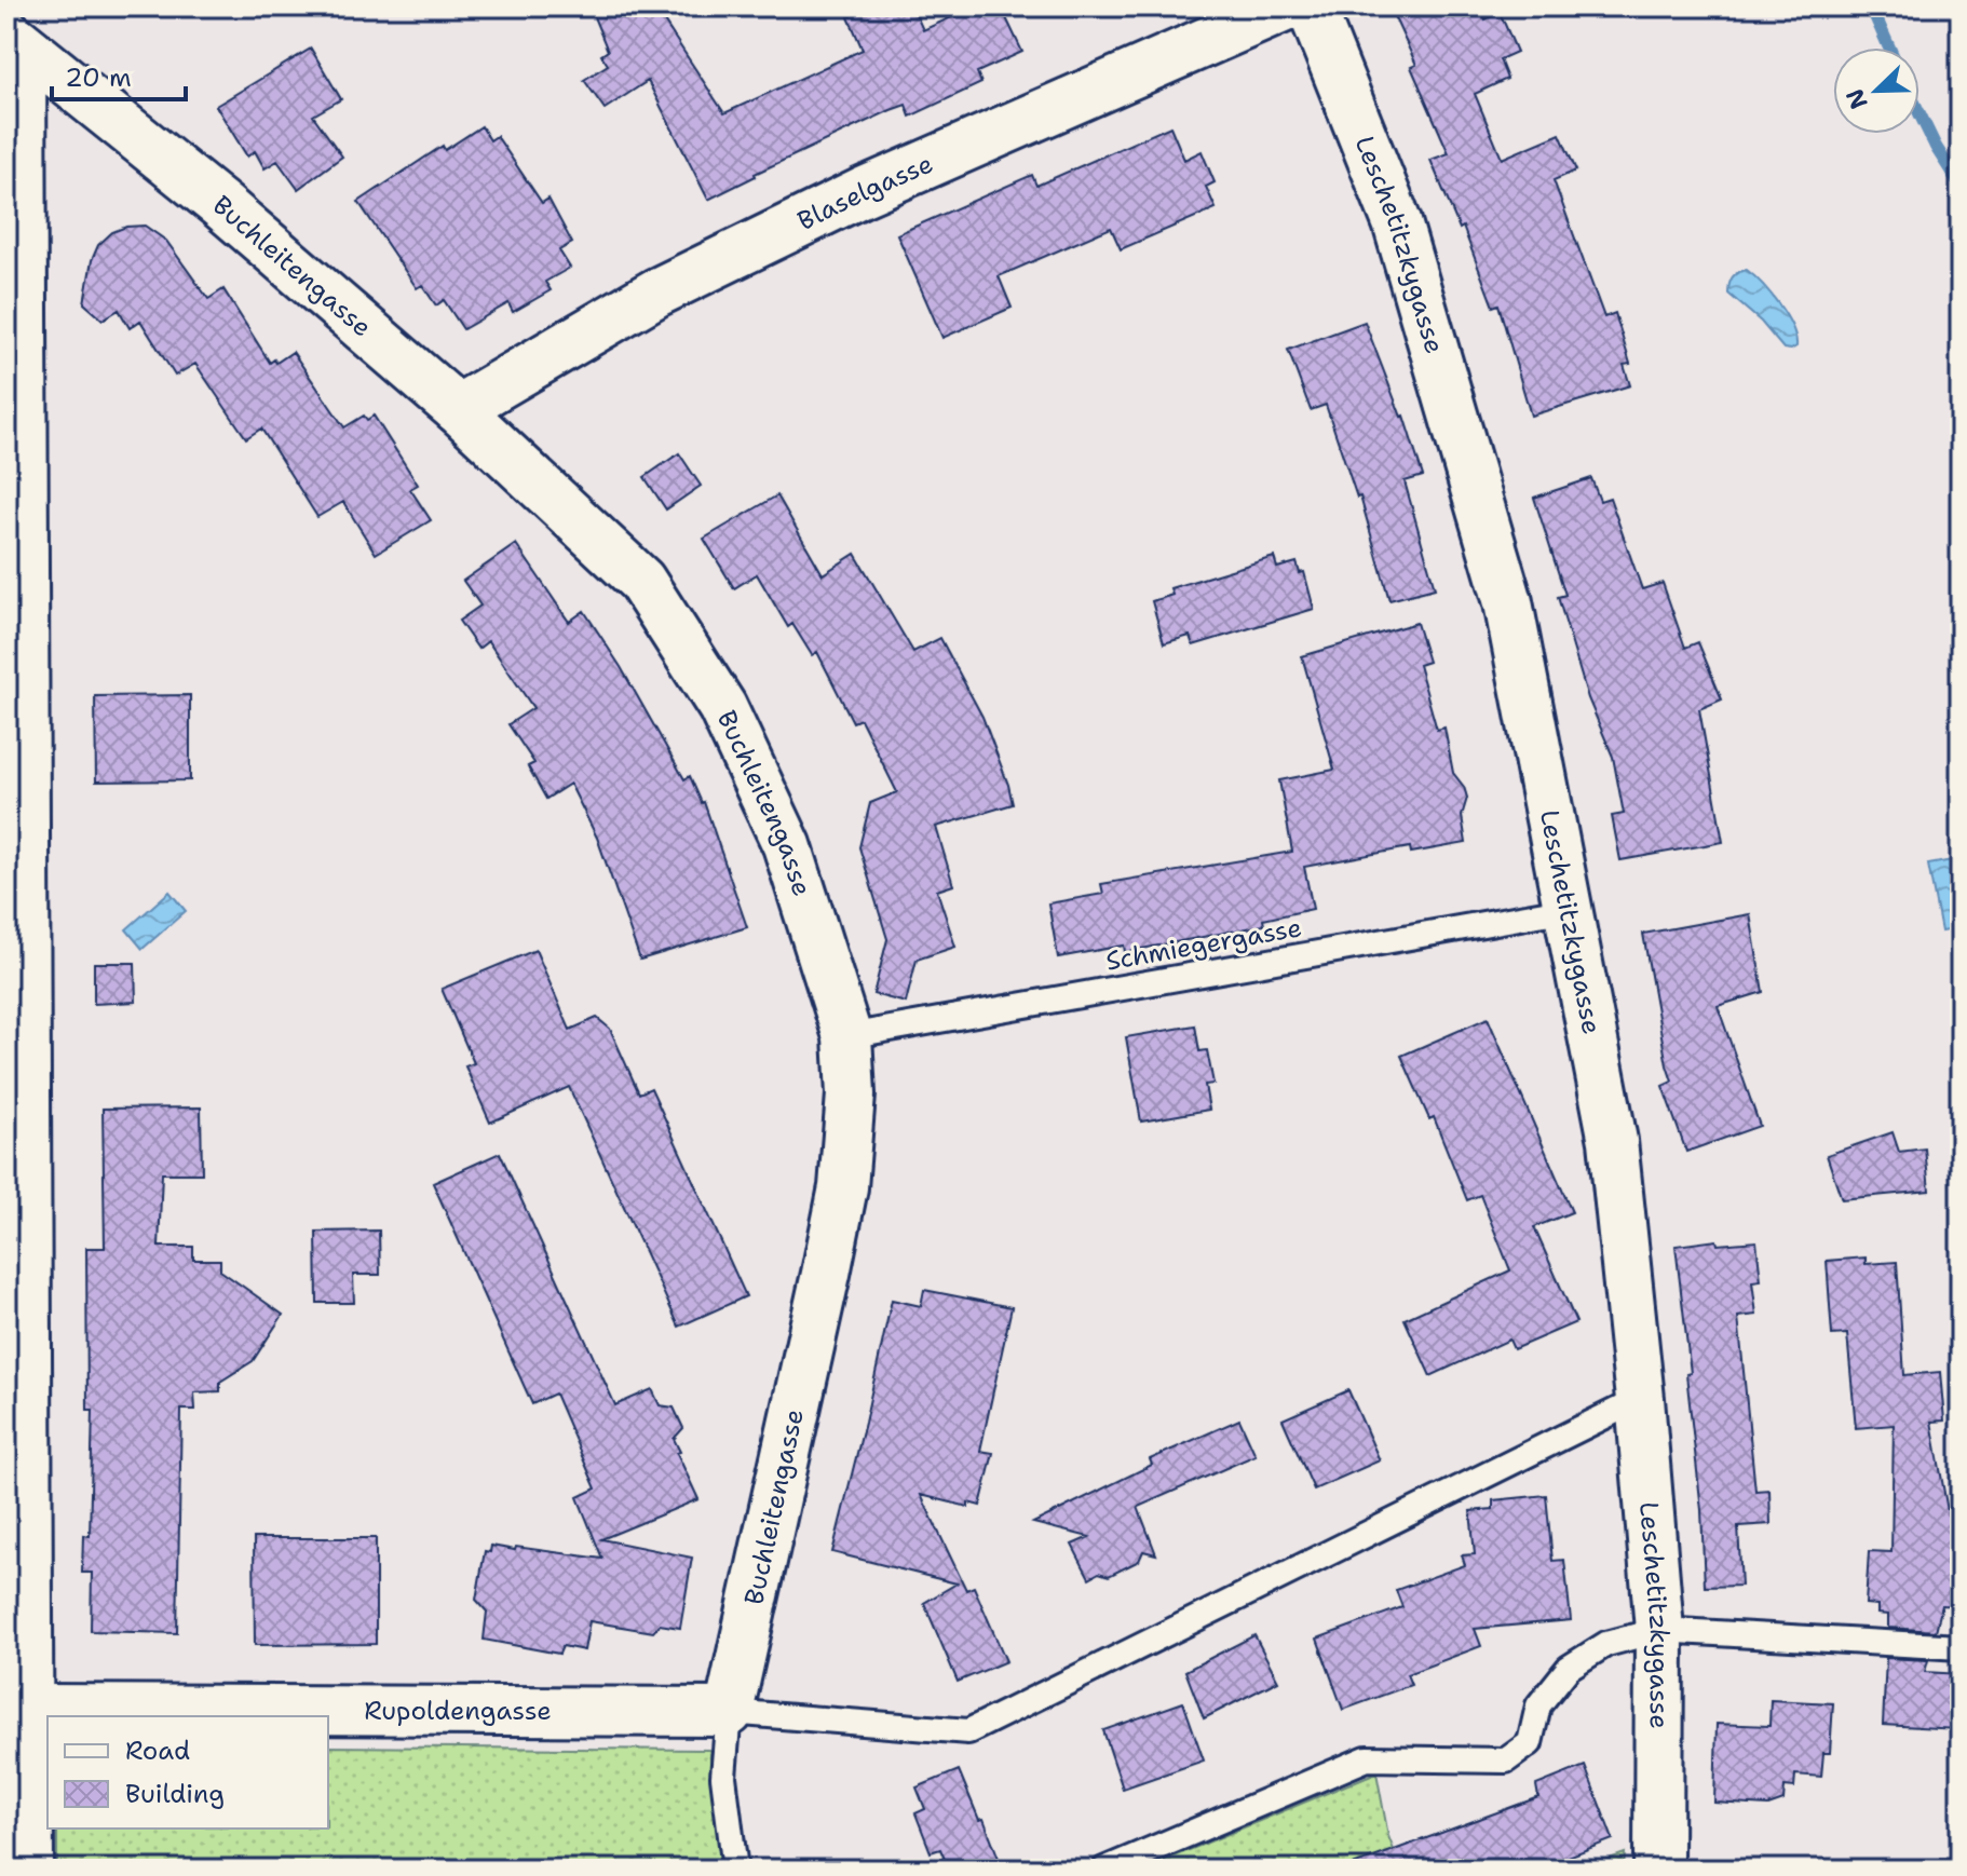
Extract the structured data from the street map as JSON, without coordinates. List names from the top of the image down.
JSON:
{
  "streets": {
    "street": [
      "Blaselgasse",
      "Leschetitzkygasse",
      "Buchleitengasse",
      "Rupoldengasse"
    ],
    "lane": ["Schmiegergasse"]
  },
  "crossings": [
    ["Blaselgasse", "Buchleitengasse"],
    ["Leschetitzkygasse", "Schmiegergasse"],
    ["Buchleitengasse", "Schmiegergasse"],
    ["Buchleitengasse", "Rupoldengasse"]
  ],
  "legend": ["Road", "Building"],
  "scale_bar": "20 m",
  "north": "bottom left"
}
